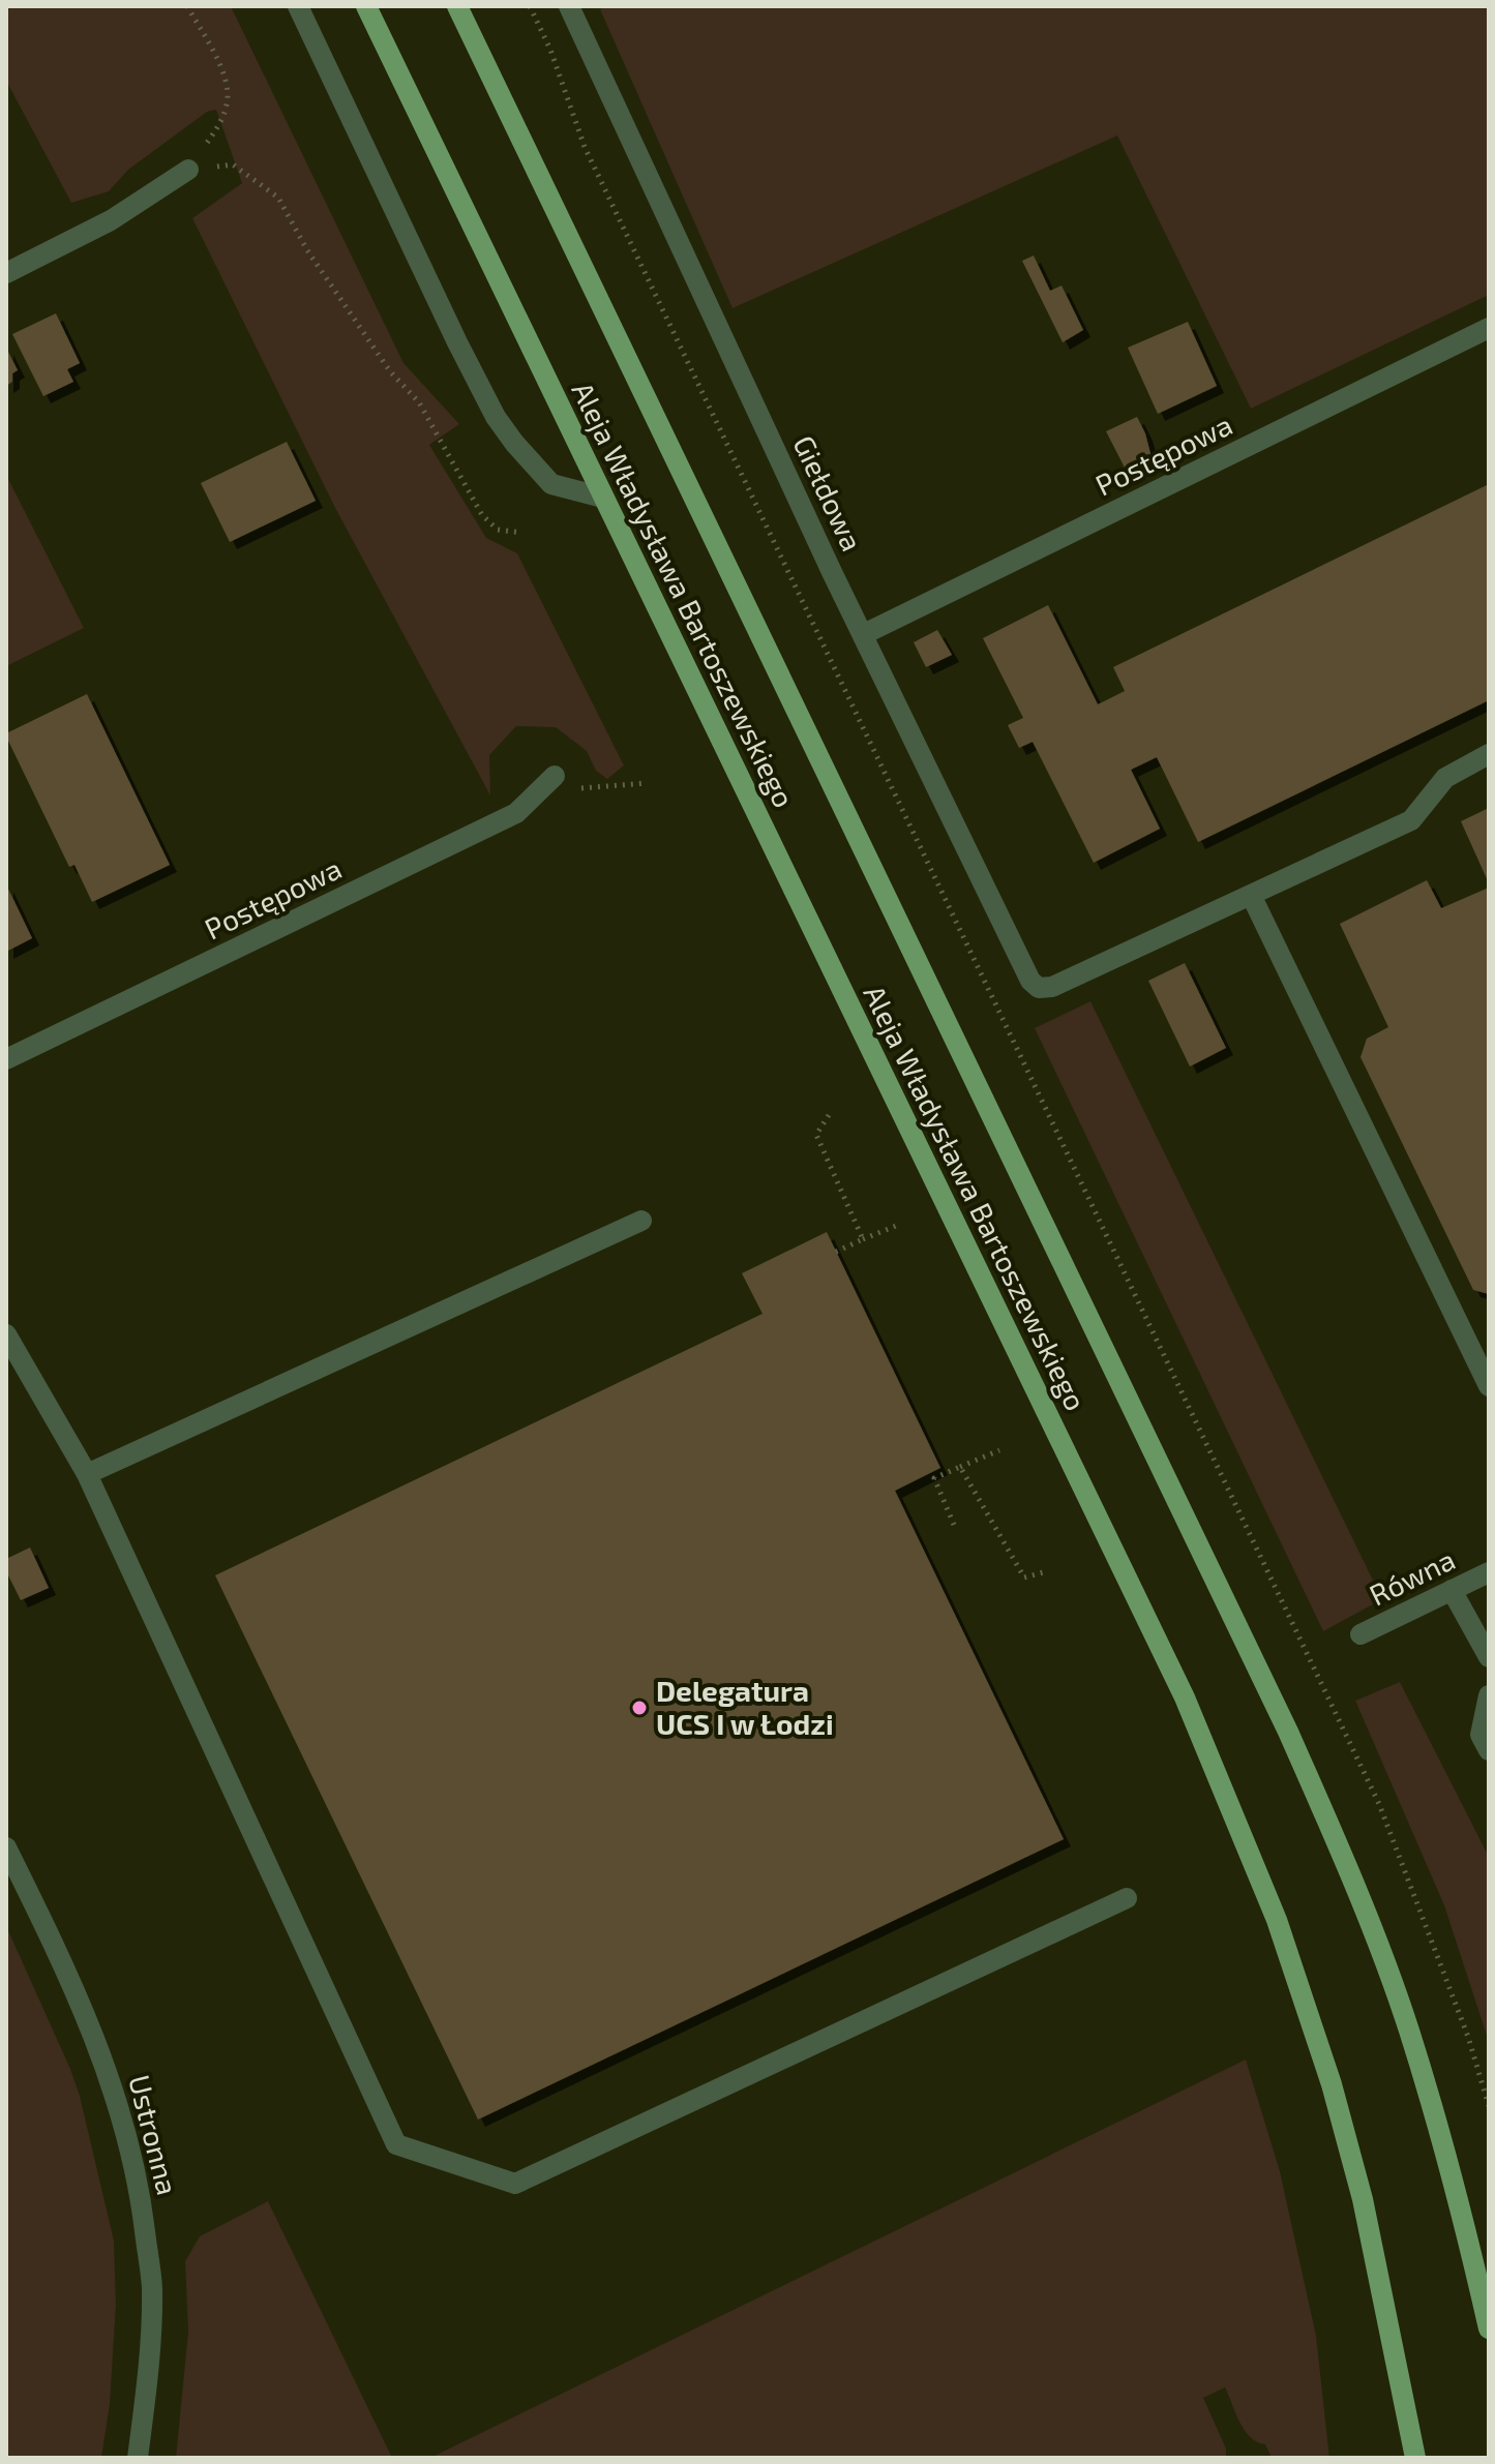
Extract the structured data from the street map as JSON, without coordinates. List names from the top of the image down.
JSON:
{
  "streets": {
    "main road": ["Aleja Władysława Bartoszewskiego"],
    "street": [
      "Postępowa",
      "Giełdowa",
      "Równa",
      "Ustronna"
    ]
  },
  "crossings": [
    ["Postępowa", "Giełdowa"]
  ],
  "places": ["Delegatura UCS I w Łodzi"]
}
